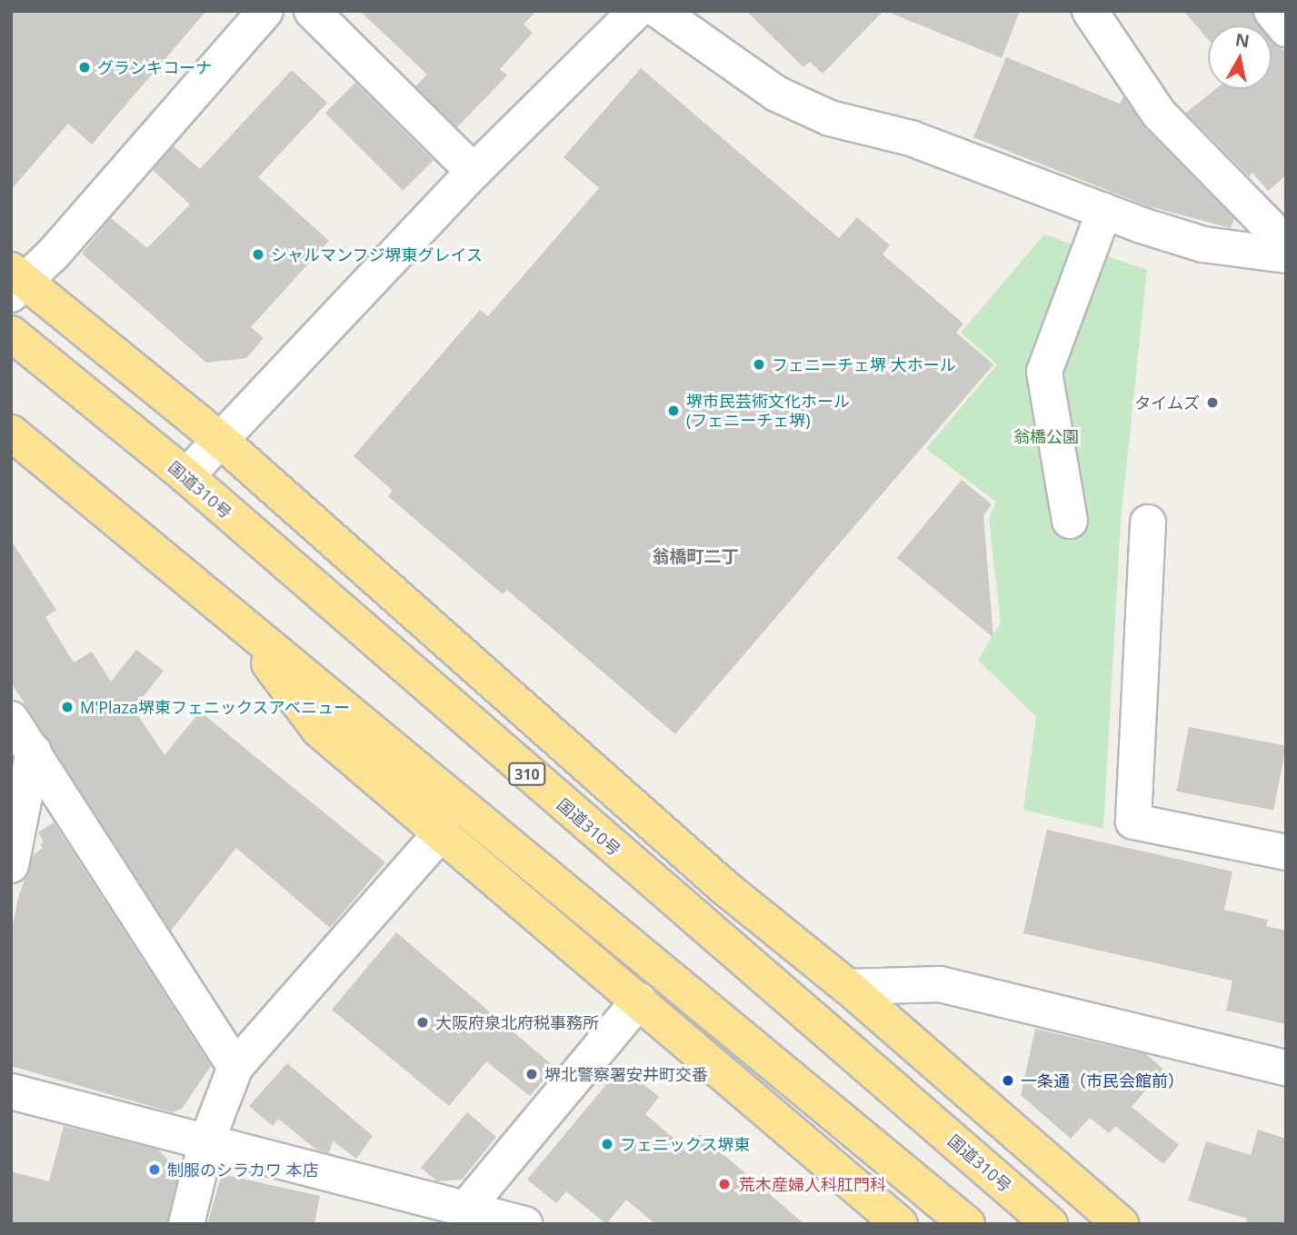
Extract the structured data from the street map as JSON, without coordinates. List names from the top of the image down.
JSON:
{
  "streets": {
    "highway": ["国道310号", "310"]
  },
  "districts": ["翁橋町二丁"],
  "parks": ["翁橋公園"],
  "places": [
    "グランキコーナ",
    "シャルマンフジ堺東グレイス",
    "フェニーチェ堺 大ホール",
    "タイムズ",
    "堺市民芸術文化ホール (フェニーチェ堺)",
    "M'Plaza堺東フェニックスアベニュー",
    "大阪府泉北府税事務所",
    "堺北警察署安井町交番",
    "一条通（市民会館前）",
    "フェニックス堺東",
    "制服のシラカワ 本店",
    "荒木産婦人科肛門科"
  ],
  "north": "top"
}
